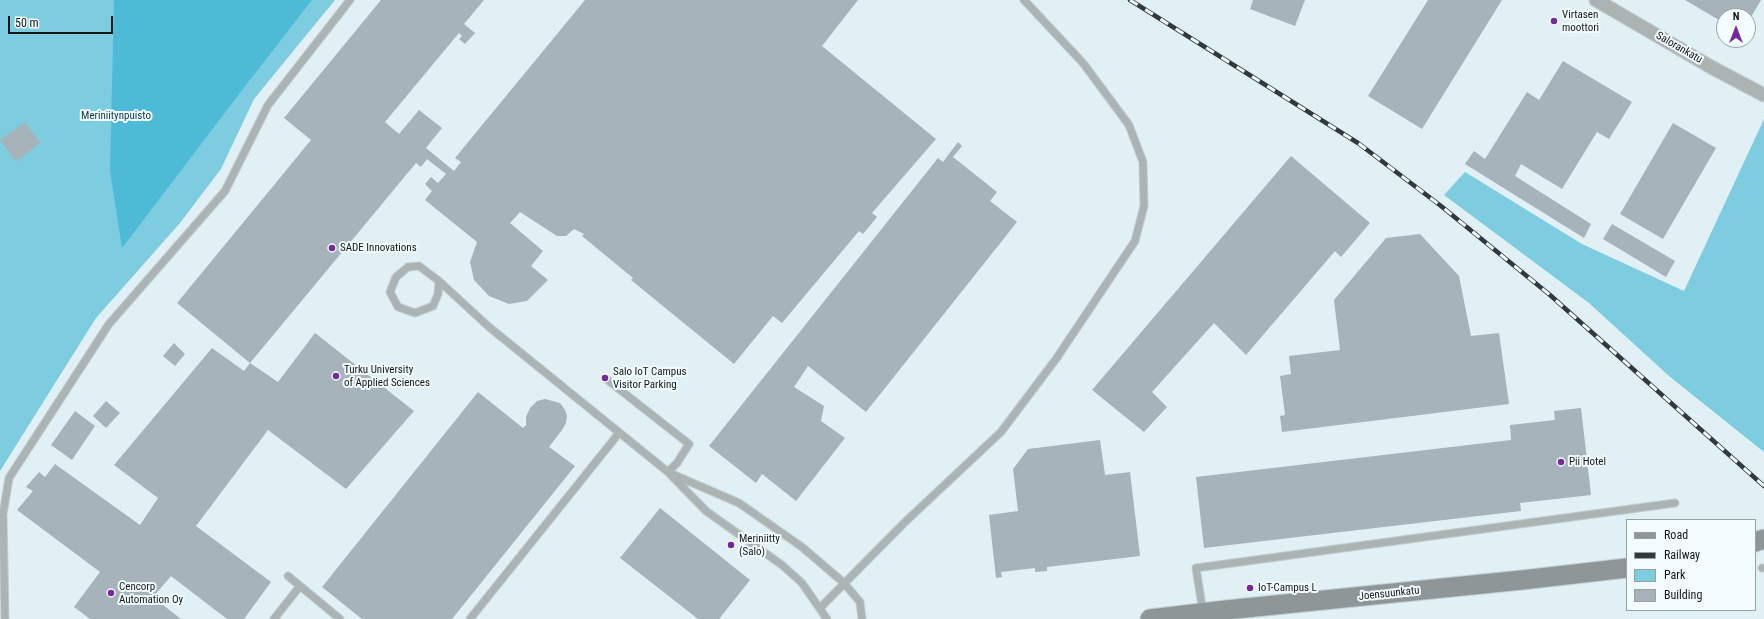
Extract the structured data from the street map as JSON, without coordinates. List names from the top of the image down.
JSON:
{
  "streets": {
    "street": ["Salorankatu", "Joensuunkatu"]
  },
  "parks": ["Meriniitynpuisto"],
  "places": [
    "Virtasen moottori",
    "SADE Innovations",
    "Turku University of Applied Sciences",
    "Salo IoT Campus Visitor Parking",
    "Pii Hotel",
    "Meriniitty (Salo)",
    "IoT-Campus L",
    "Cencorp Automation Oy"
  ],
  "legend": [
    "Road",
    "Railway",
    "Park",
    "Building"
  ],
  "scale_bar": "50 m",
  "north": "top"
}
